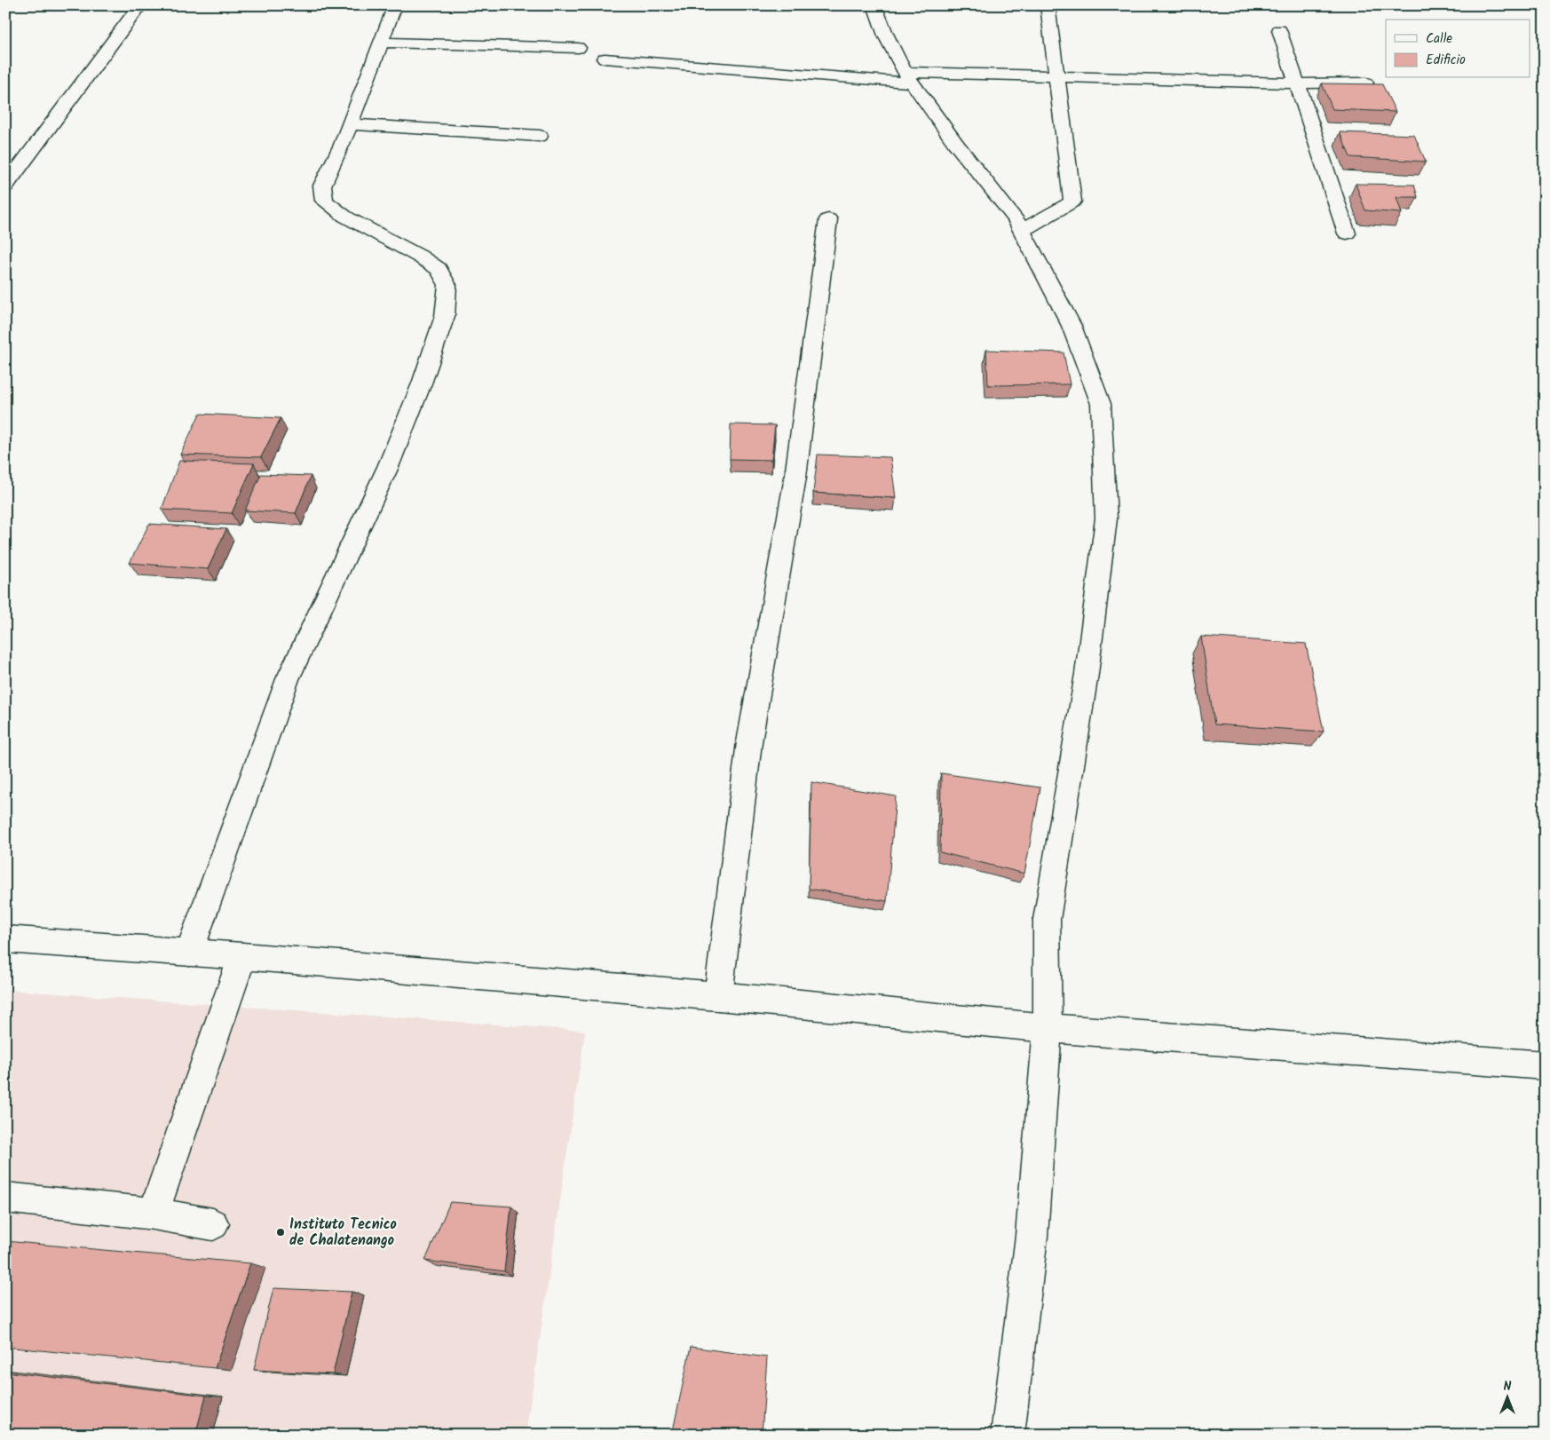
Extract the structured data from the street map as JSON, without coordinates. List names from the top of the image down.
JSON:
{
  "places": ["Instituto Tecnico de Chalatenango"],
  "legend": ["Calle", "Edificio"],
  "north": "top"
}
